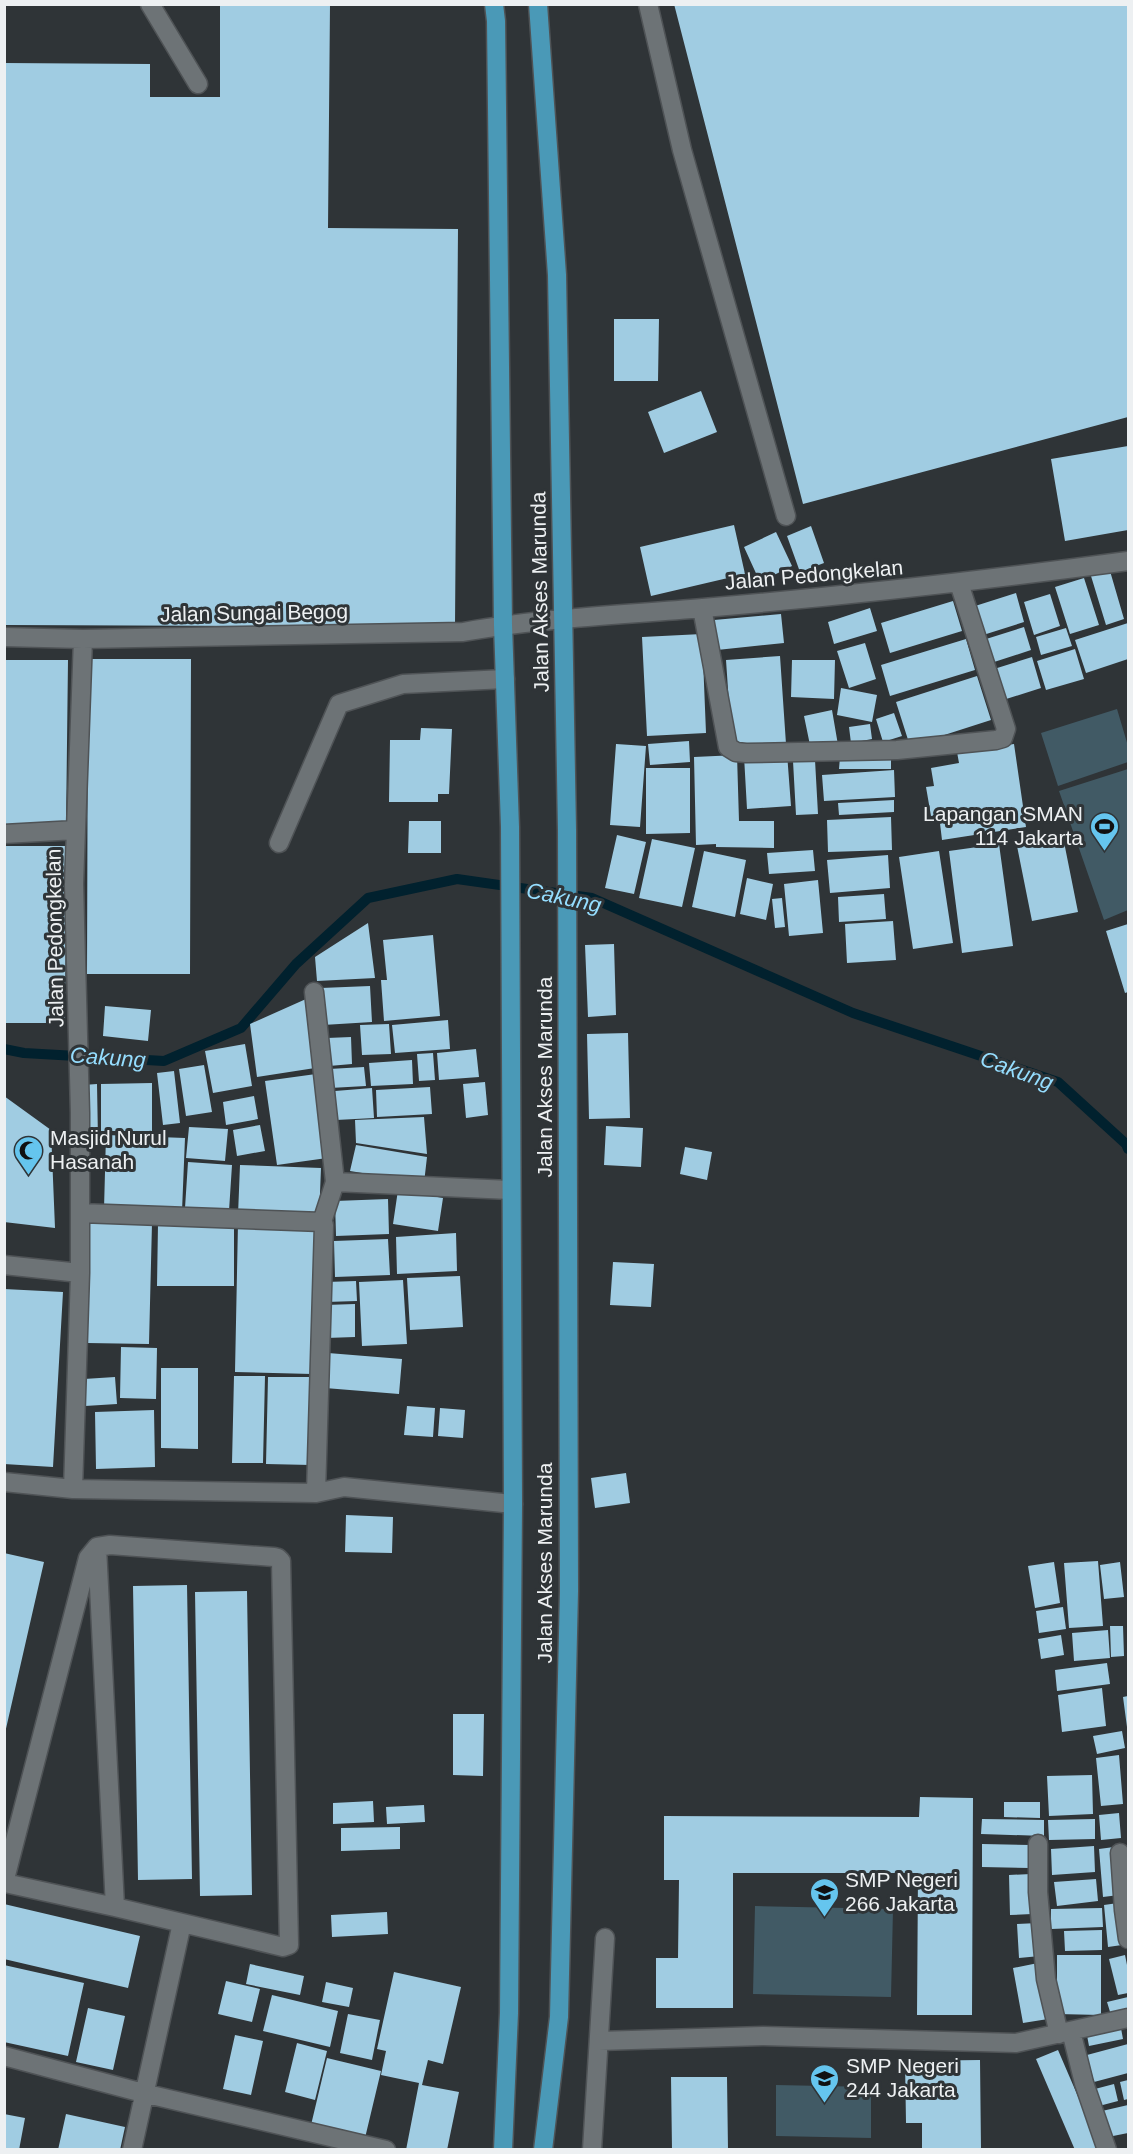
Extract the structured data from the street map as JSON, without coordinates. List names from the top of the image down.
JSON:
{
  "streets": {
    "main road": ["Jalan Akses Marunda"],
    "street": ["Jalan Pedongkelan", "Jalan Sungai Begog"]
  },
  "crossings": [
    ["Jalan Pedongkelan", "Jalan Akses Marunda"],
    ["Jalan Pedongkelan", "Jalan Sungai Begog"],
    ["Jalan Akses Marunda", "Jalan Sungai Begog"]
  ],
  "water": ["Cakung"],
  "places": {
    "sports": ["Lapangan SMAN 114 Jakarta"],
    "mosque": ["Masjid Nurul Hasanah"],
    "school or university": ["SMP Negeri 266 Jakarta", "SMP Negeri 244 Jakarta"]
  }
}
